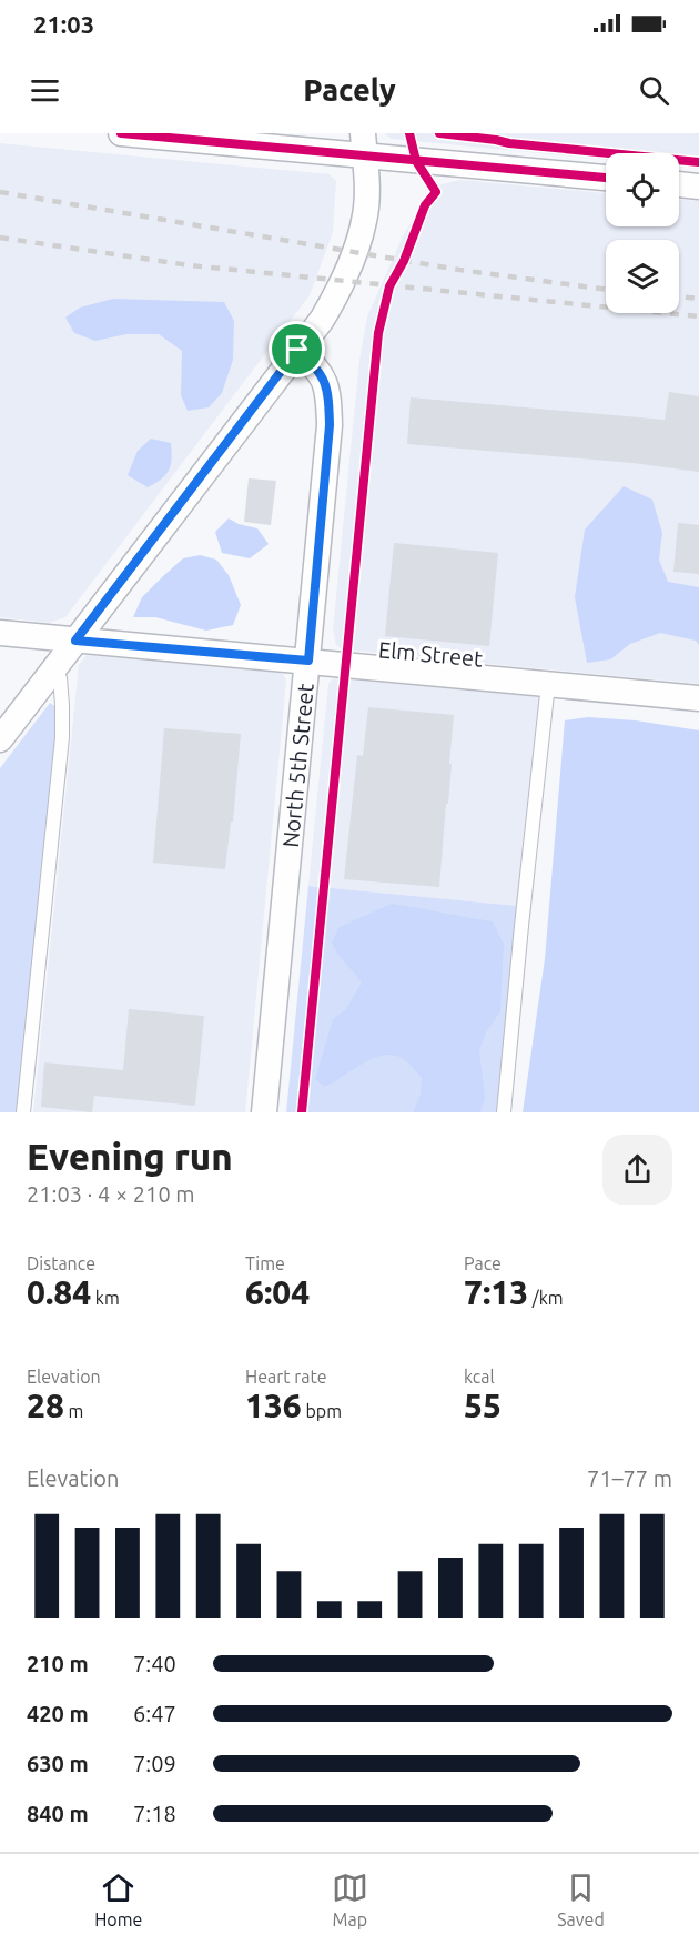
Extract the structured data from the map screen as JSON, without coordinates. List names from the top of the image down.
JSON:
{
  "streets": {
    "street": ["Elm Street", "North 5th Street"]
  },
  "crossings": [
    ["Elm Street", "North 5th Street"]
  ],
  "page": {
    "status": "21:03",
    "header": "Pacely",
    "heading": ["Evening run", "21:03 · 4 × 210 m"],
    "stats": [
      ["Distance", "0.84 km"],
      ["Time", "6:04"],
      ["Pace", "7:13 /km"],
      ["Elevation", "28 m"],
      ["Heart rate", "136 bpm"],
      ["kcal", "55"]
    ],
    "chart": ["Elevation", "71–77 m"],
    "list": [
      {
        "name": "210 m",
        "note": "7:40"
      },
      {
        "name": "420 m",
        "note": "6:47"
      },
      {
        "name": "630 m",
        "note": "7:09"
      },
      {
        "name": "840 m",
        "note": "7:18"
      }
    ],
    "tabs": ["Home", "Map", "Saved"]
  }
}
